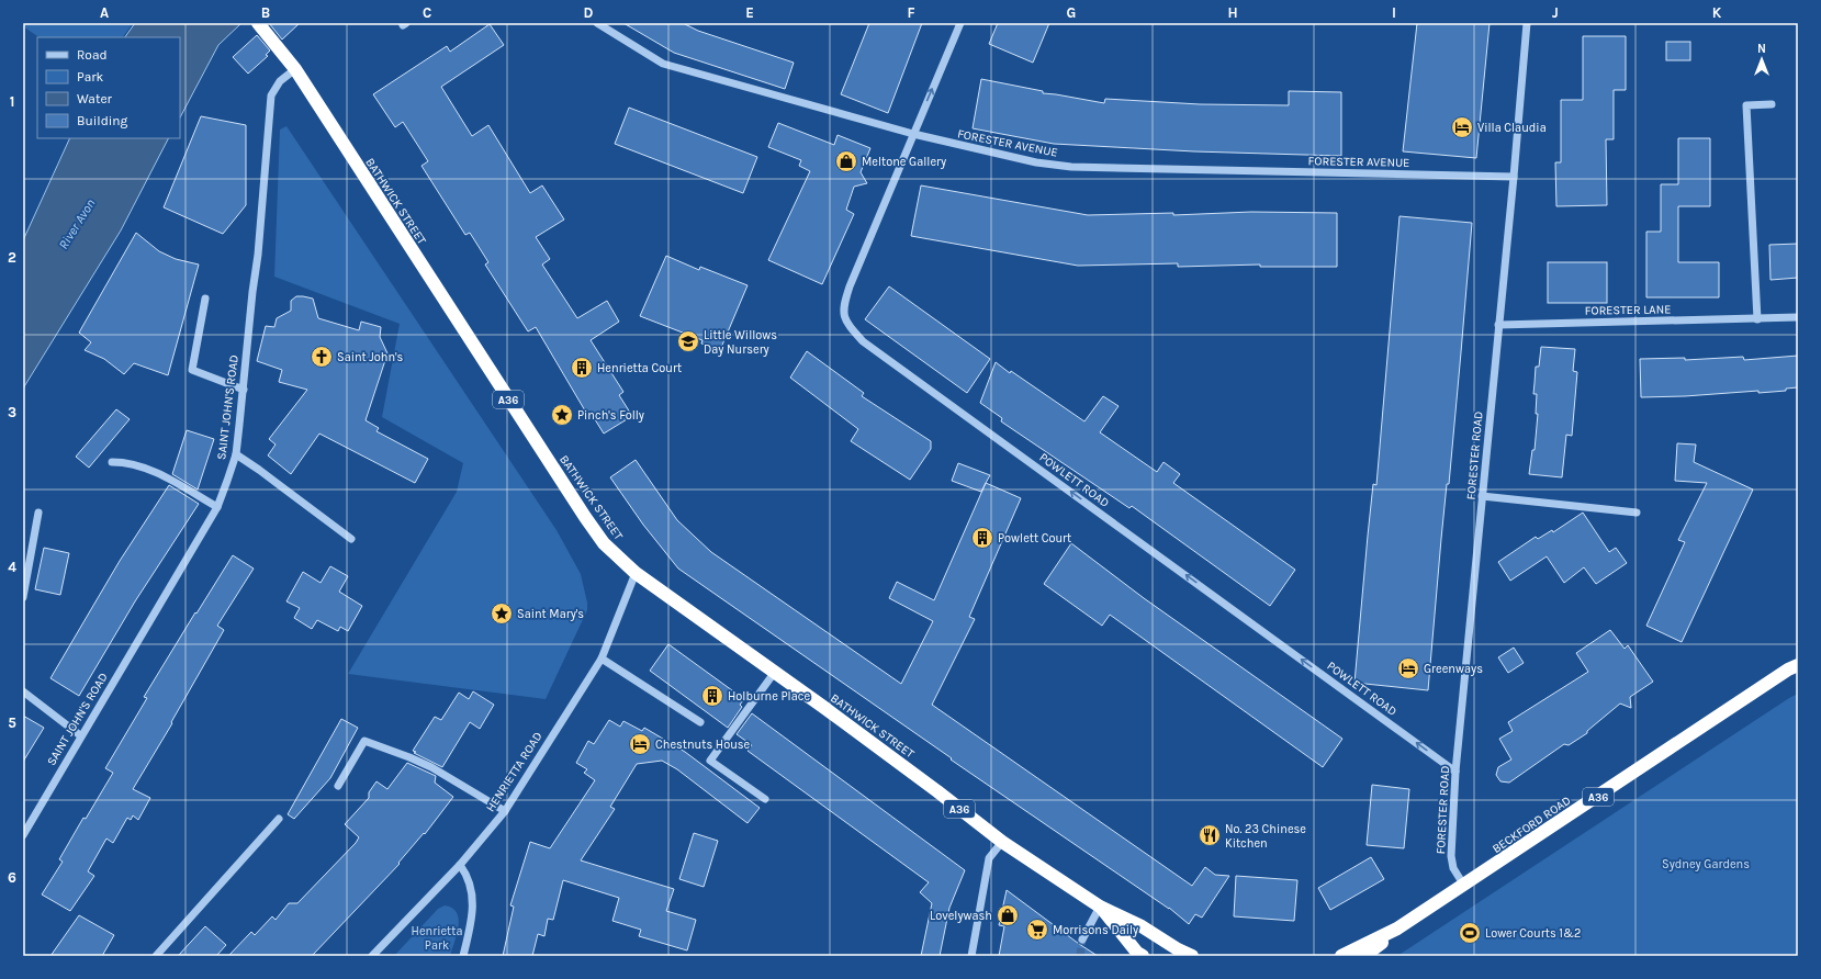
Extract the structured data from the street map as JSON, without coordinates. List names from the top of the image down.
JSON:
{
  "streets": {
    "highway": ["BATHWICK STREET", "A36", "BECKFORD ROAD"],
    "street": [
      "FORESTER AVENUE",
      "FORESTER LANE",
      "SAINT JOHN'S ROAD",
      "FORESTER ROAD",
      "POWLETT ROAD",
      "HENRIETTA ROAD"
    ]
  },
  "crossings": [
    ["FORESTER AVENUE", "FORESTER ROAD"],
    ["FORESTER AVENUE", "POWLETT ROAD"],
    ["BATHWICK STREET", "A36"],
    ["BATHWICK STREET", "SAINT JOHN'S ROAD"],
    ["BATHWICK STREET", "HENRIETTA ROAD"],
    ["FORESTER LANE", "FORESTER ROAD"],
    ["A36", "BECKFORD ROAD"],
    ["FORESTER ROAD", "POWLETT ROAD"],
    ["FORESTER ROAD", "BECKFORD ROAD"]
  ],
  "one_way": ["POWLETT ROAD"],
  "water": ["River Avon"],
  "parks": ["Sydney Gardens", "Henrietta Park"],
  "places": {
    "hotel": ["Villa Claudia", "Greenways", "Chestnuts House"],
    "shop": ["Meltone Gallery", "Lovelywash"],
    "school or university": ["Little Willows Day Nursery"],
    "church": ["Saint John's"],
    "building": ["Henrietta Court", "Powlett Court", "Holburne Place"],
    "place": ["Pinch's Folly", "Saint Mary's"],
    "restaurant": ["No. 23 Chinese Kitchen"],
    "supermarket": ["Morrisons Daily"],
    "sports": ["Lower Courts 1&2"]
  },
  "legend": [
    "Road",
    "Park",
    "Water",
    "Building"
  ],
  "north": "top",
  "grid": {
    "columns": [
      "A",
      "B",
      "C",
      "D",
      "E",
      "F",
      "G",
      "H",
      "I",
      "J",
      "K"
    ],
    "rows": [
      "1",
      "2",
      "3",
      "4",
      "5",
      "6"
    ]
  }
}
